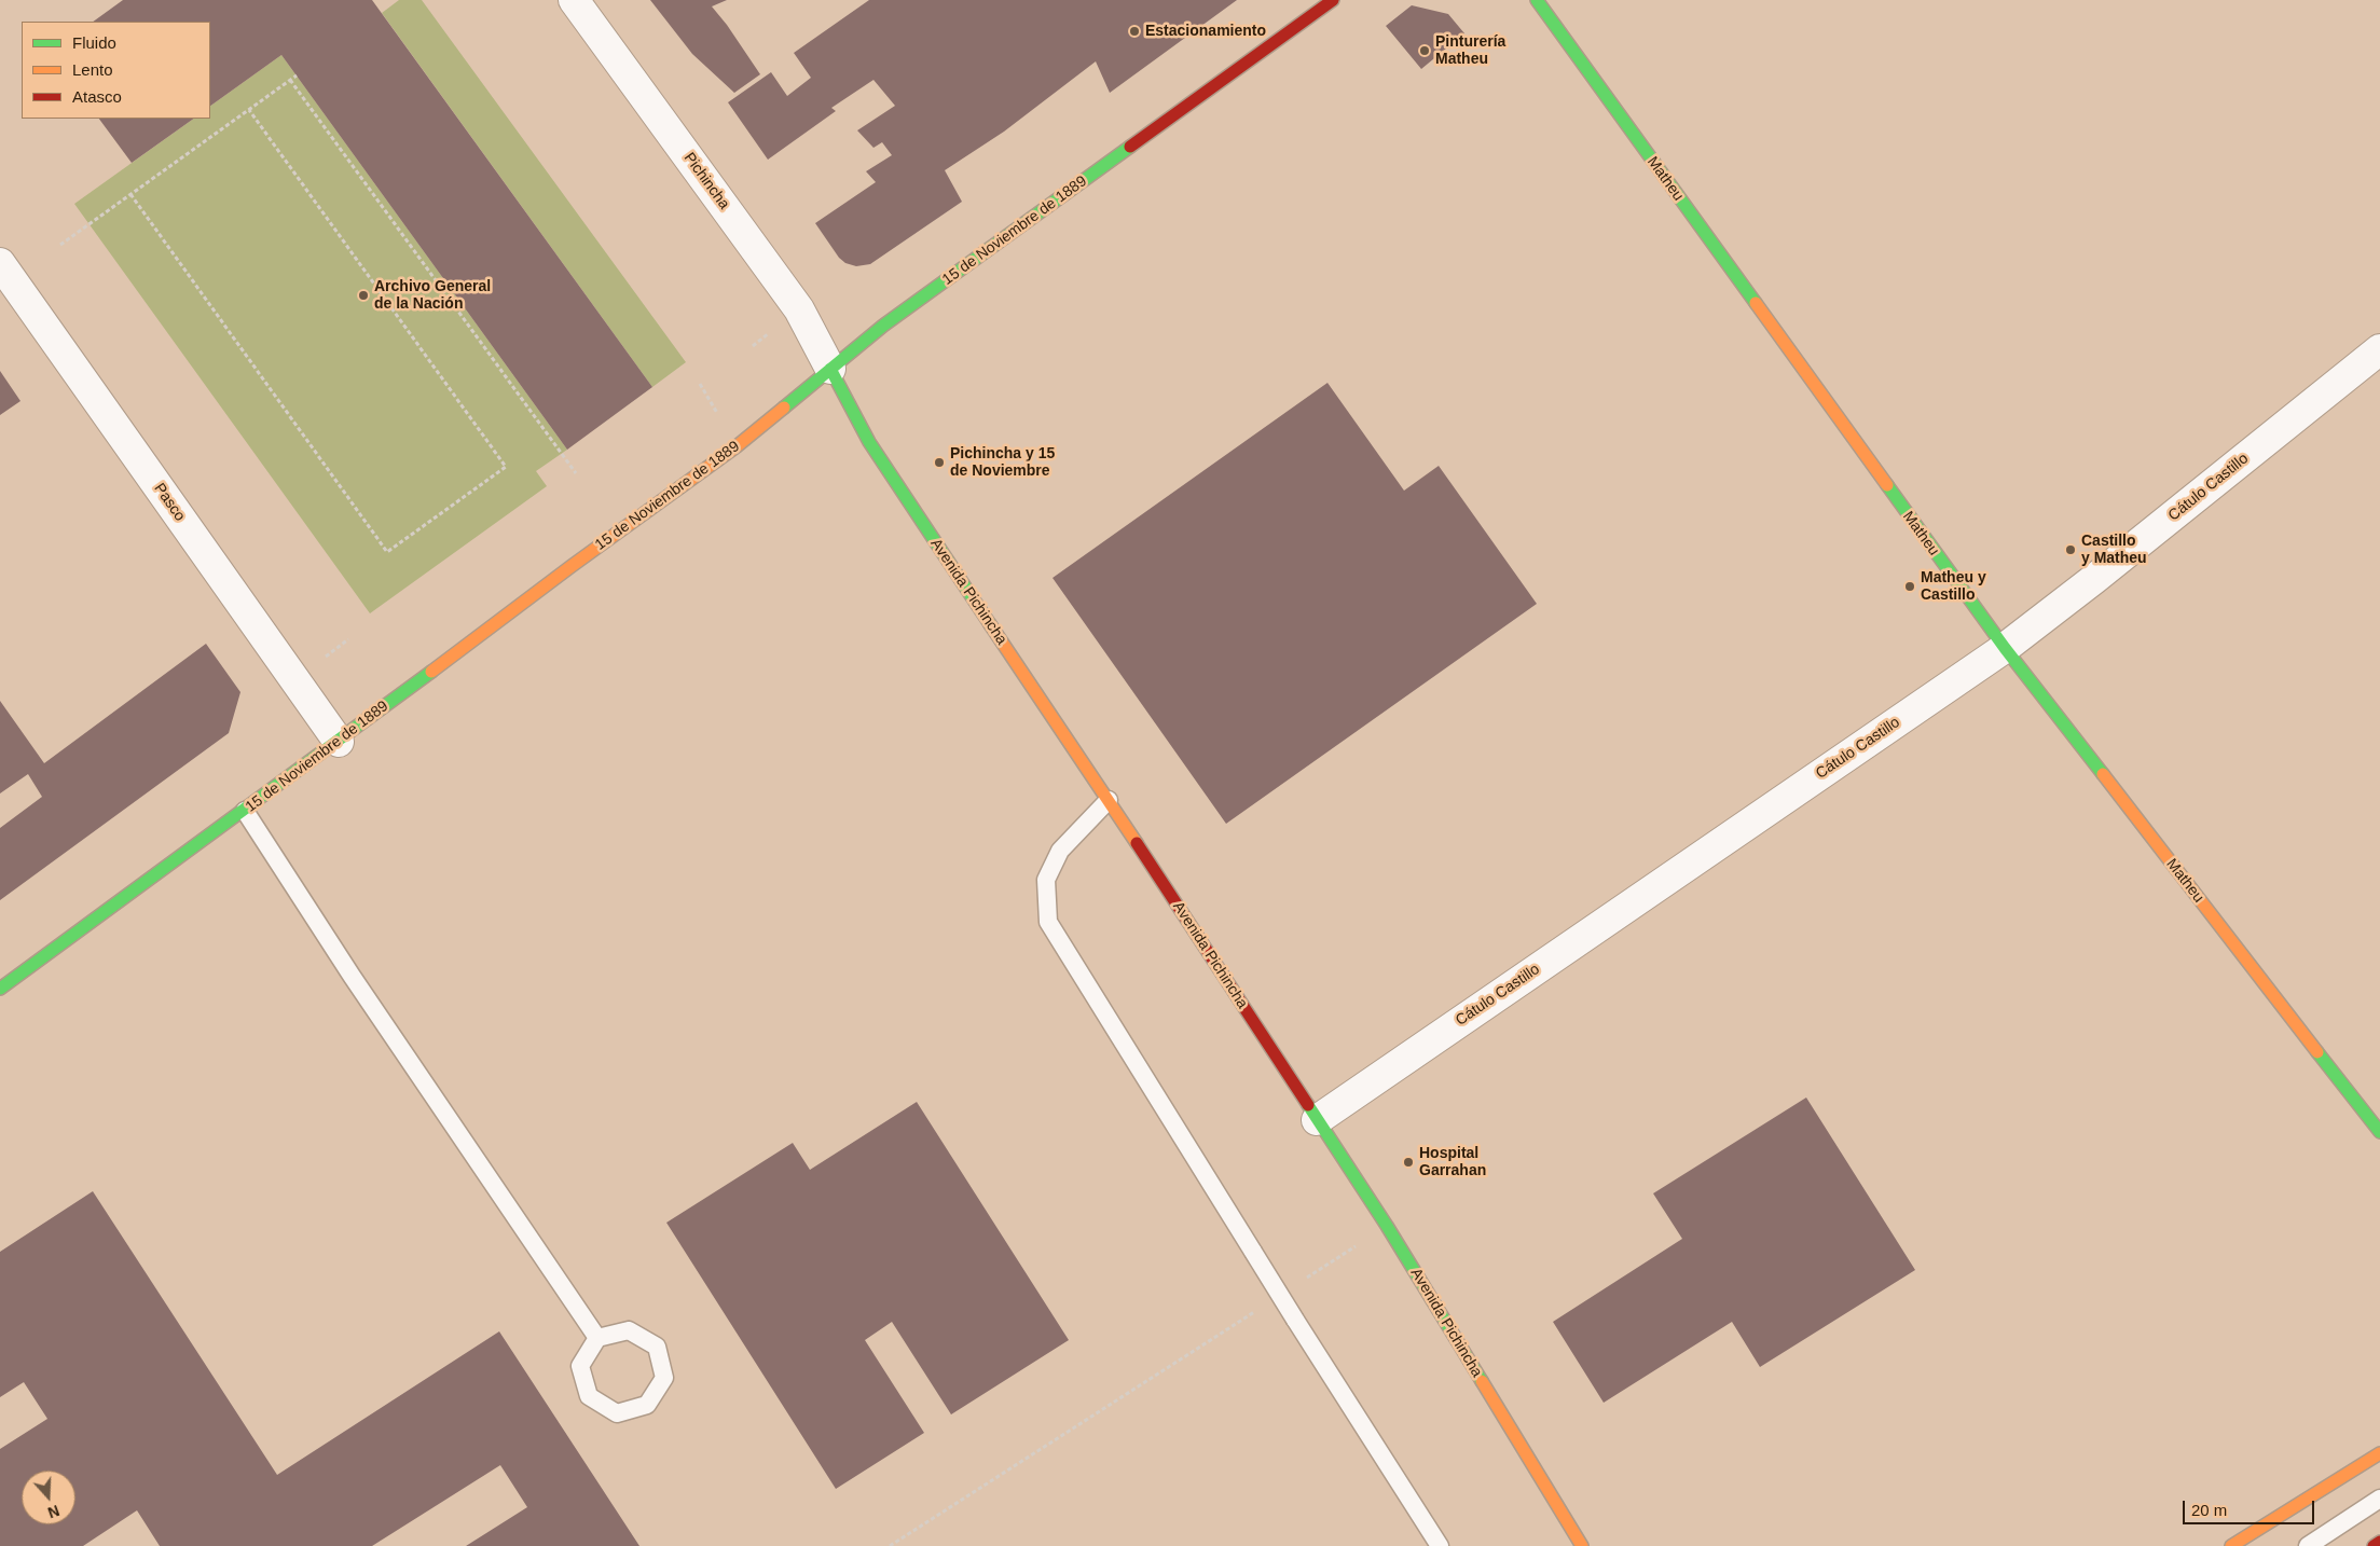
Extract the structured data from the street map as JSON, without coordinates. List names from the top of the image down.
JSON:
{
  "streets": {
    "street": [
      "Matheu",
      "Pichincha",
      "15 de Noviembre de 1889",
      "Cátulo Castillo",
      "Pasco",
      "Avenida Pichincha"
    ]
  },
  "crossings": [
    ["Matheu", "Cátulo Castillo"],
    ["Pichincha", "15 de Noviembre de 1889"],
    ["Pichincha", "Avenida Pichincha"],
    ["15 de Noviembre de 1889", "Pasco"],
    ["15 de Noviembre de 1889", "Avenida Pichincha"],
    ["Cátulo Castillo", "Avenida Pichincha"]
  ],
  "places": [
    "Estacionamiento",
    "Pinturería Matheu",
    "Archivo General de la Nación",
    "Pichincha y 15 de Noviembre",
    "Castillo y Matheu",
    "Matheu y Castillo",
    "Hospital Garrahan"
  ],
  "legend": ["Fluido", "Lento", "Atasco"],
  "scale_bar": "20 m",
  "north": "bottom"
}
